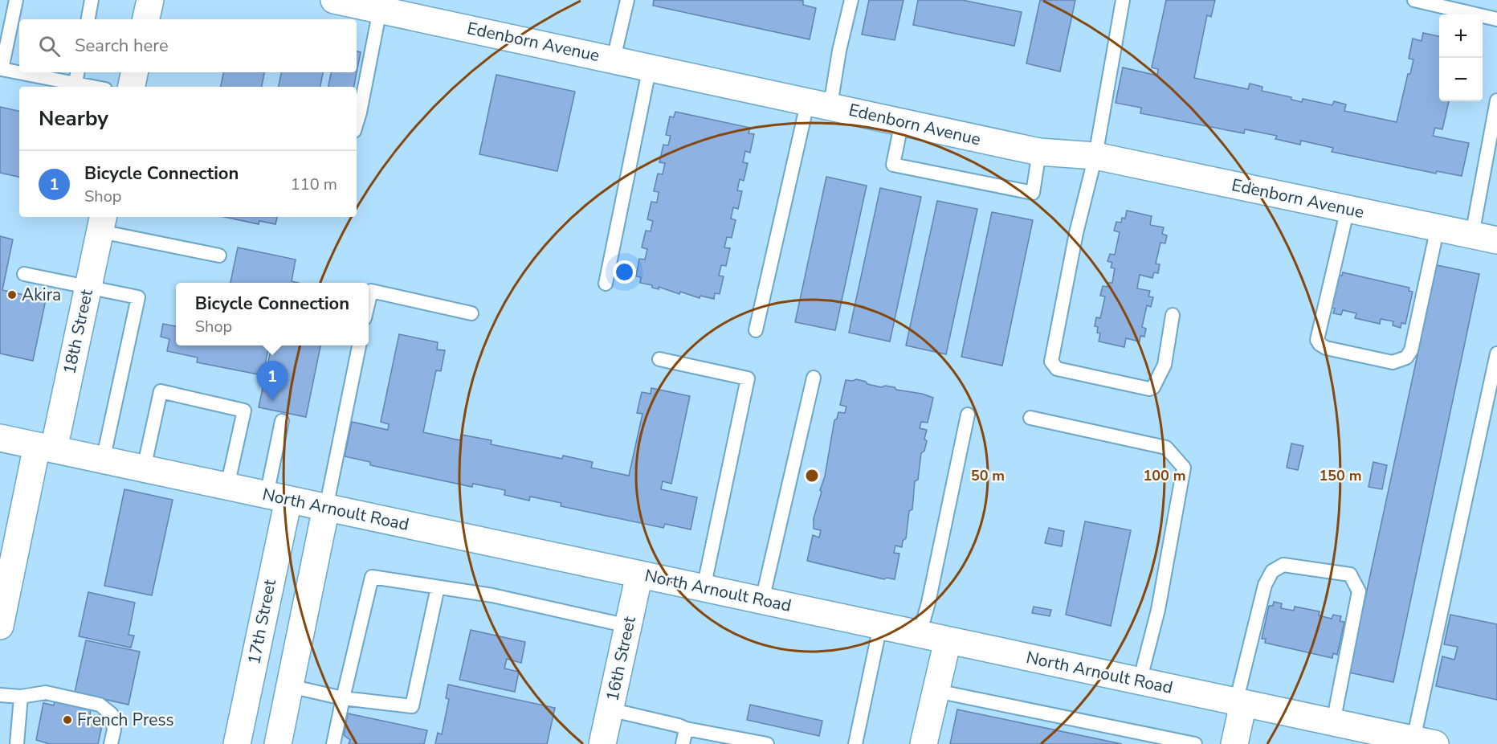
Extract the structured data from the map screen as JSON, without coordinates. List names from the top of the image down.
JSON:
{
  "streets": {
    "street": [
      "Edenborn Avenue",
      "18th Street",
      "North Arnoult Road",
      "17th Street",
      "16th Street"
    ]
  },
  "crossings": [
    ["18th Street", "North Arnoult Road"],
    ["North Arnoult Road", "17th Street"],
    ["North Arnoult Road", "16th Street"]
  ],
  "places": ["Akira", "French Press"],
  "page": {
    "map_buttons": ["+", "−"],
    "search": "Search here",
    "heading": "Nearby",
    "list": [
      {
        "mark": "1",
        "name": "Bicycle Connection",
        "note": "Shop",
        "value": "110 m"
      }
    ],
    "popup": ["Bicycle Connection", "Shop"],
    "pins": "1"
  },
  "rings": ["50 m", "100 m", "150 m"]
}
